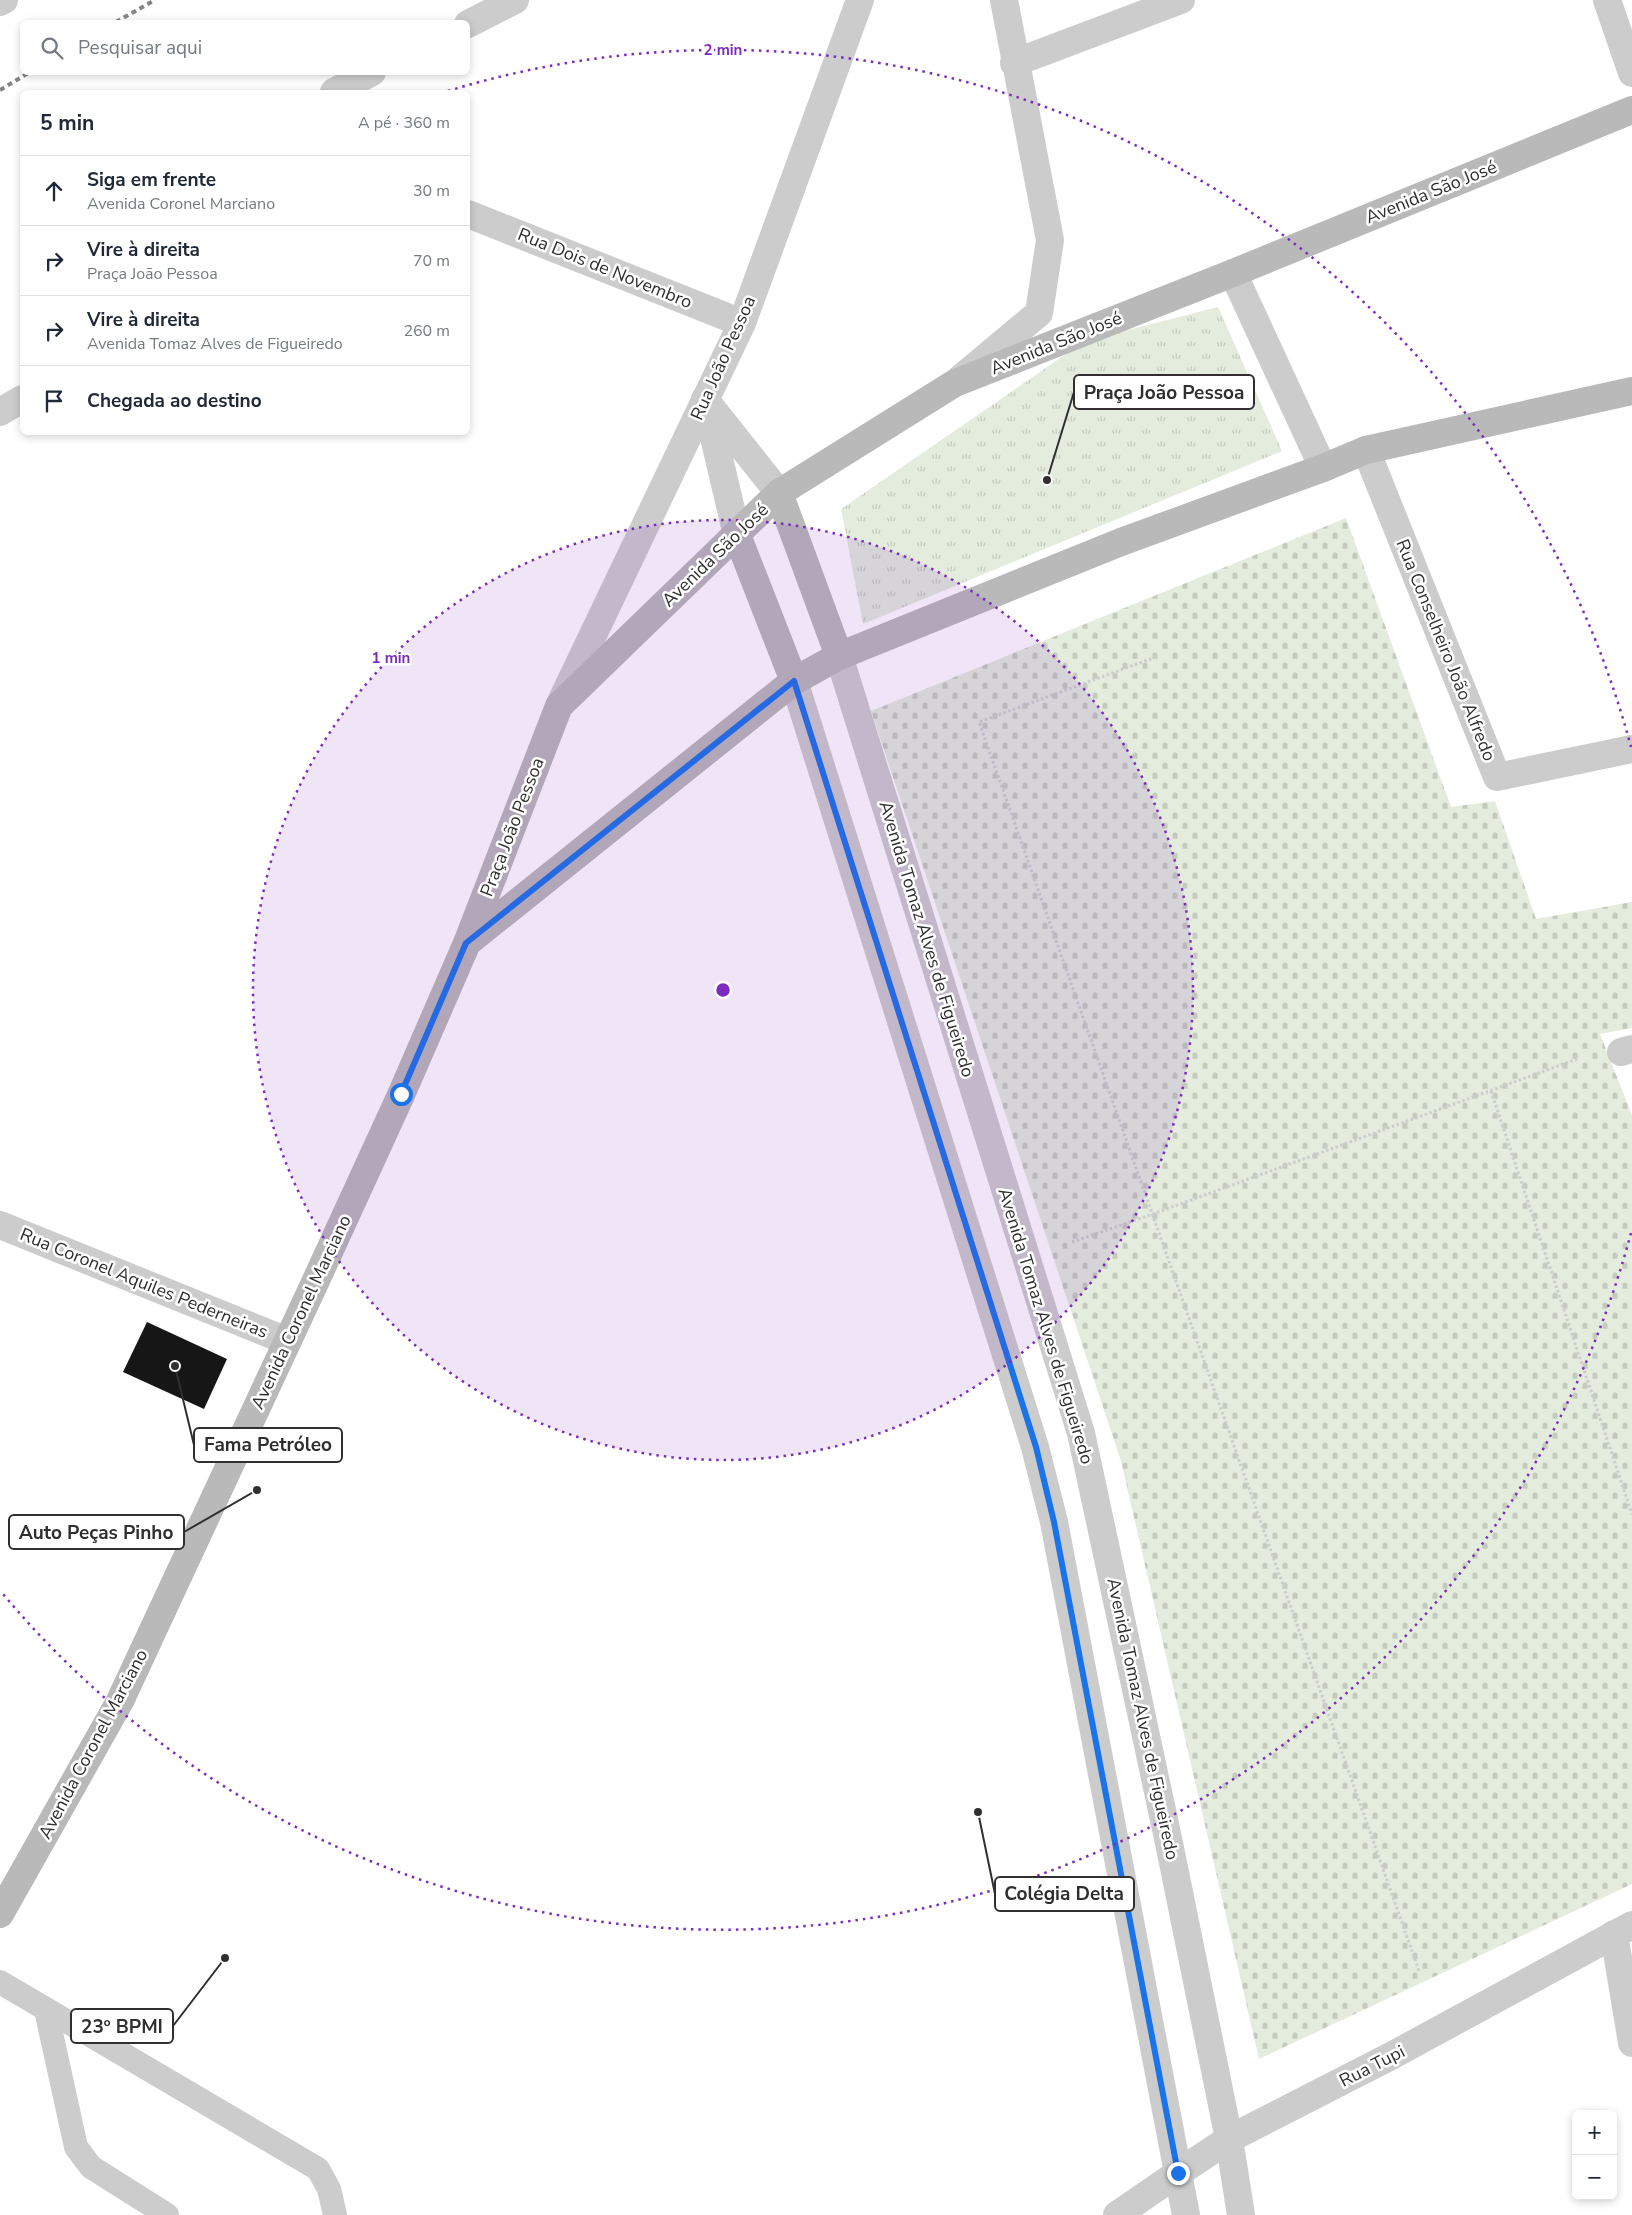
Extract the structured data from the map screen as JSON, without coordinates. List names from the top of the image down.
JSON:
{
  "streets": {
    "main road": ["Avenida São José", "Praça João Pessoa", "Avenida Coronel Marciano"],
    "street": [
      "Rua Dois de Novembro",
      "Rua João Pessoa",
      "Rua Conselheiro João Alfredo",
      "Avenida Tomaz Alves de Figueiredo",
      "Rua Coronel Aquiles Pederneiras",
      "Rua Tupi"
    ]
  },
  "crossings": [
    ["Avenida São José", "Rua João Pessoa"],
    ["Avenida São José", "Praça João Pessoa"],
    ["Rua Dois de Novembro", "Rua João Pessoa"],
    ["Rua João Pessoa", "Praça João Pessoa"],
    ["Rua Conselheiro João Alfredo", "Praça João Pessoa"],
    ["Praça João Pessoa", "Avenida Tomaz Alves de Figueiredo"],
    ["Praça João Pessoa", "Avenida Coronel Marciano"],
    ["Avenida Tomaz Alves de Figueiredo", "Rua Tupi"],
    ["Rua Coronel Aquiles Pederneiras", "Avenida Coronel Marciano"]
  ],
  "places": [
    "Praça João Pessoa",
    "Fama Petróleo",
    "Auto Peças Pinho",
    "Colégia Delta",
    "23º BPMI"
  ],
  "page": {
    "search": "Pesquisar aqui",
    "heading": ["5 min", "A pé · 360 m"],
    "list": [
      ["Siga em frente", "Avenida Coronel Marciano", "30 m"],
      ["Vire à direita", "Praça João Pessoa", "70 m"],
      ["Vire à direita", "Avenida Tomaz Alves de Figueiredo", "260 m"],
      "Chegada ao destino"
    ],
    "map_buttons": ["+", "−"]
  },
  "rings": ["2 min", "1 min"]
}
